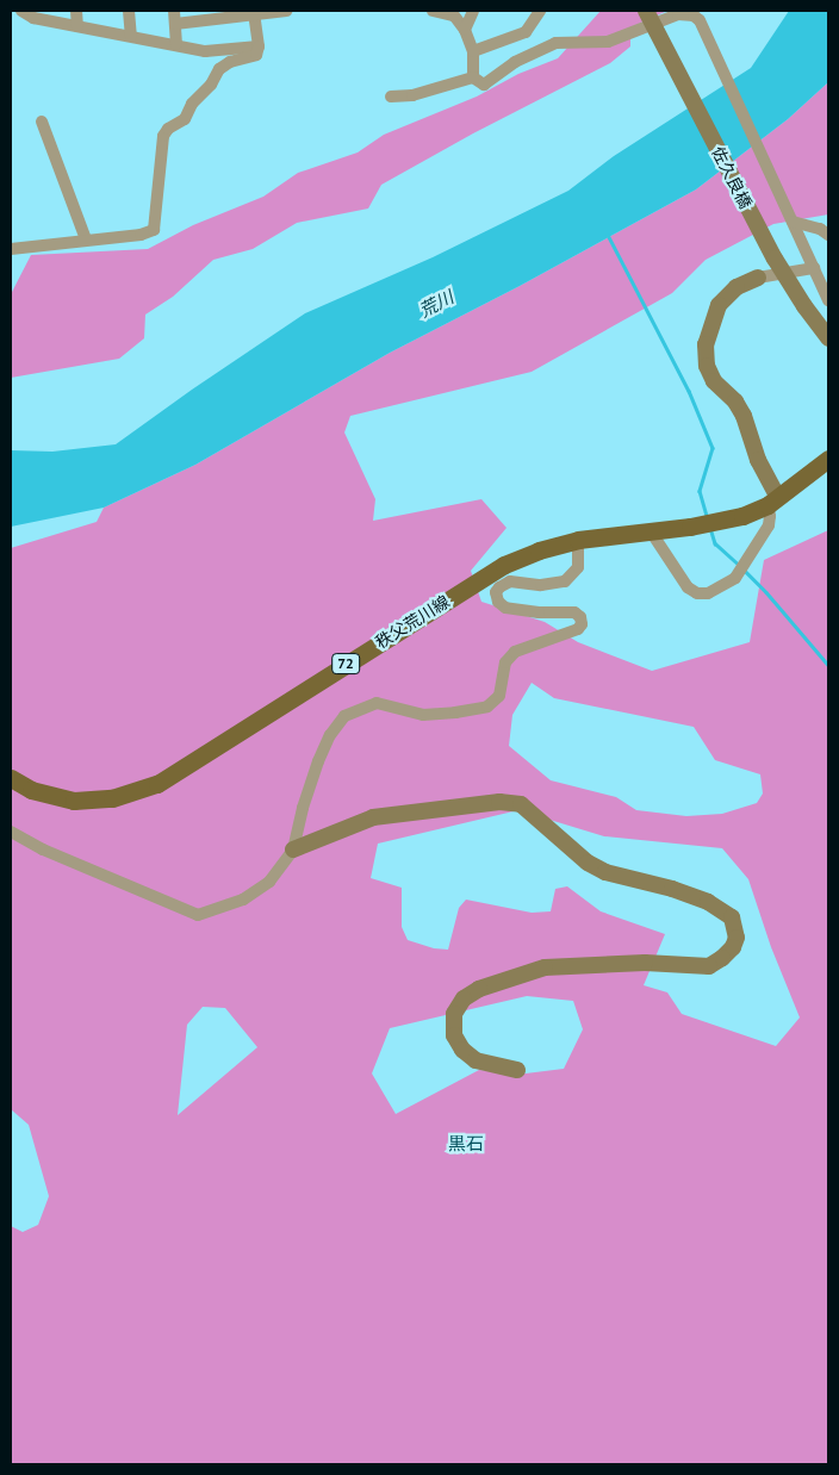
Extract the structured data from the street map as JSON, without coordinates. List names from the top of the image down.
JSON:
{
  "streets": {
    "main road": ["秩父荒川線", "72"],
    "street": ["佐久良橋"]
  },
  "districts": ["黒石"],
  "water": ["荒川"]
}
